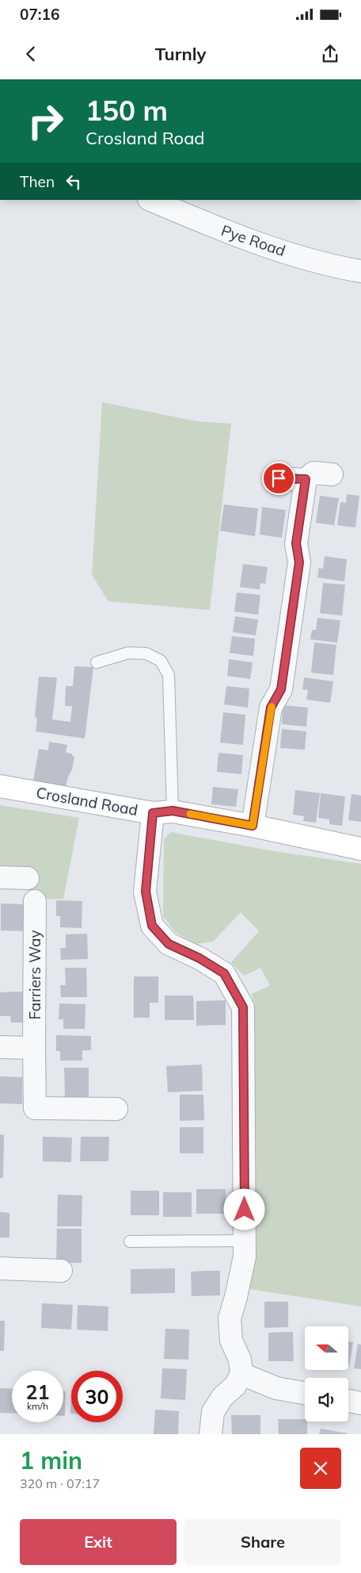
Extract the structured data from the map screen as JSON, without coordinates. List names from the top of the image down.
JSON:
{
  "streets": {
    "street": ["Pye Road", "Crosland Road", "Farriers Way"]
  },
  "north": "left",
  "page": {
    "status": "07:16",
    "header": "Turnly",
    "turn": ["150 m", "Crosland Road"],
    "then": "Then",
    "speed": "21 km/h",
    "limit": "30",
    "heading": ["1 min", "320 m · 07:17"],
    "buttons": ["Exit", "Share"]
  }
}
